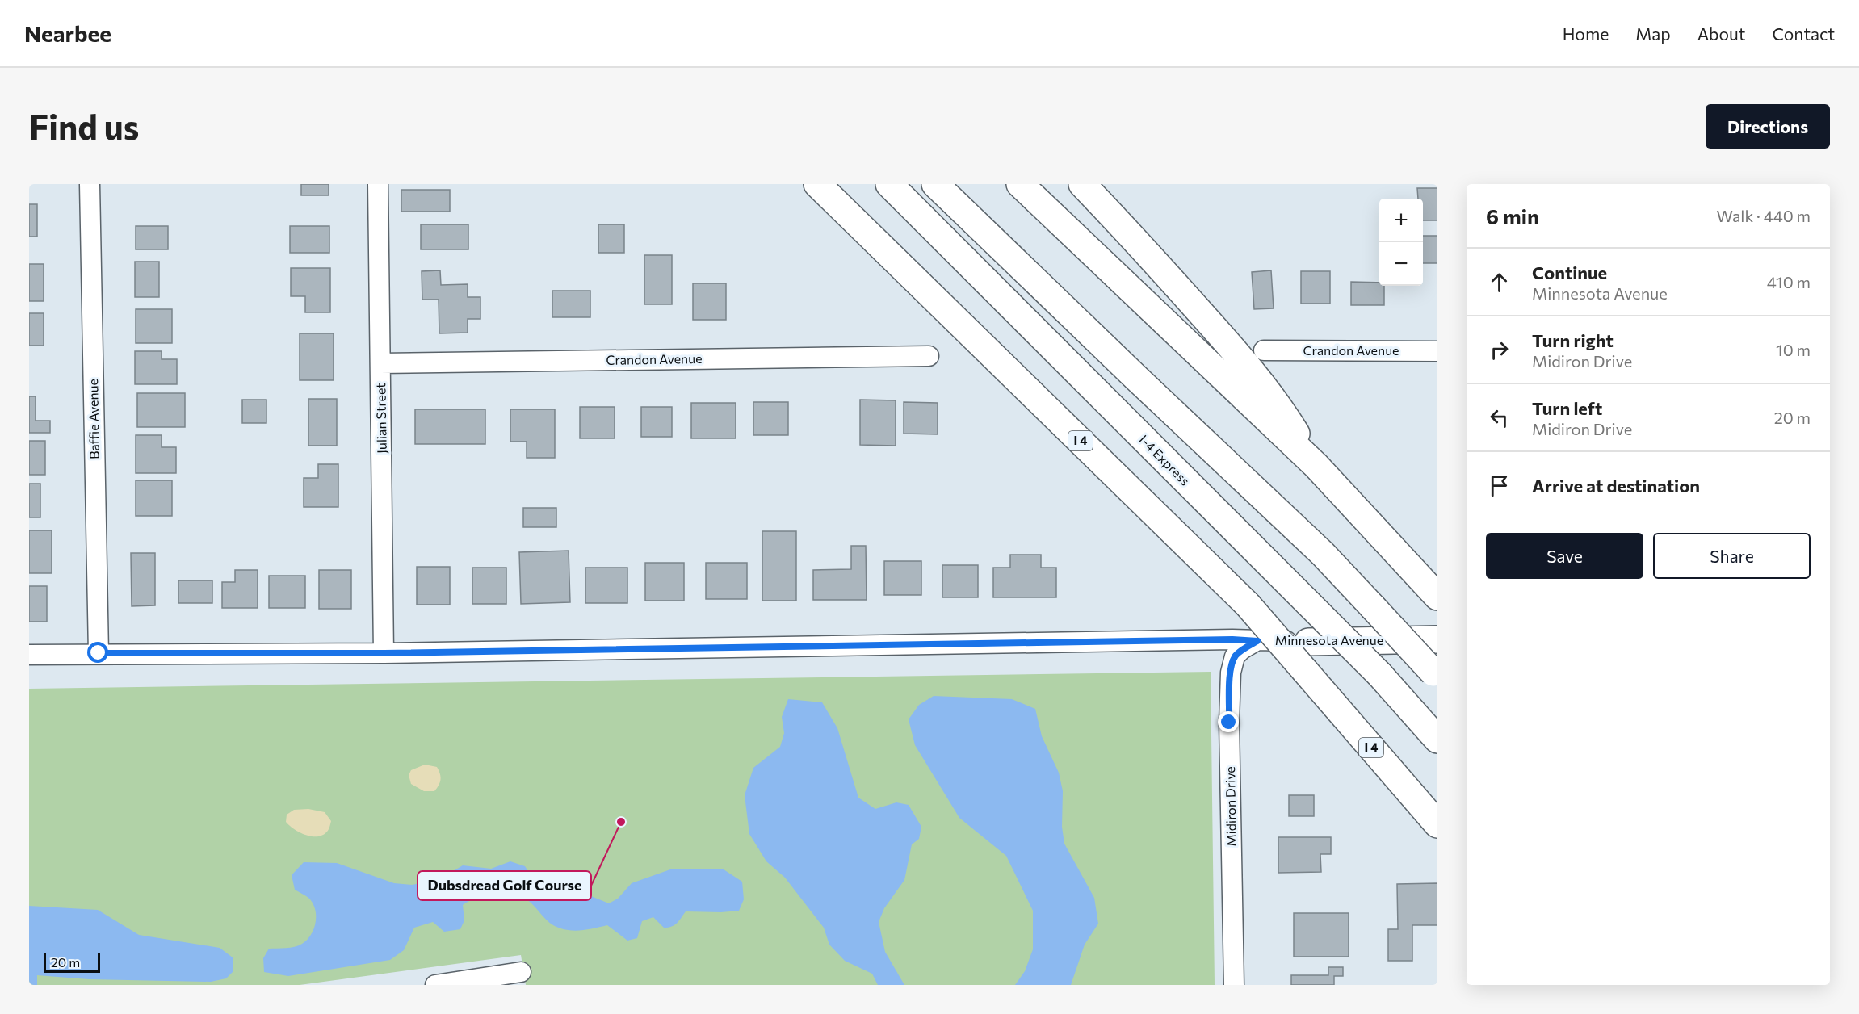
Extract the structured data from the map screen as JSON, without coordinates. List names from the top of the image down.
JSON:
{
  "streets": {
    "main road": ["I 4", "I-4 Express", "Minnesota Avenue"],
    "street": [
      "Crandon Avenue",
      "Julian Street",
      "Baffie Avenue",
      "Midiron Drive"
    ]
  },
  "crossings": [
    ["Crandon Avenue", "Julian Street"],
    ["Julian Street", "Minnesota Avenue"],
    ["Baffie Avenue", "Minnesota Avenue"],
    ["Minnesota Avenue", "Midiron Drive"]
  ],
  "places": ["Dubsdread Golf Course"],
  "scale_bar": "20 m",
  "page": {
    "header": "Nearbee",
    "nav": [
      "Home",
      "Map",
      "About",
      "Contact"
    ],
    "buttons": [
      "Directions",
      ["Save", "Share"]
    ],
    "title": "Find us",
    "heading": ["6 min", "Walk · 440 m"],
    "map_buttons": ["+", "−"],
    "list": [
      ["Continue", "Minnesota Avenue", "410 m"],
      ["Turn right", "Midiron Drive", "10 m"],
      ["Turn left", "Midiron Drive", "20 m"],
      "Arrive at destination"
    ],
    "scale": "20 m"
  }
}
